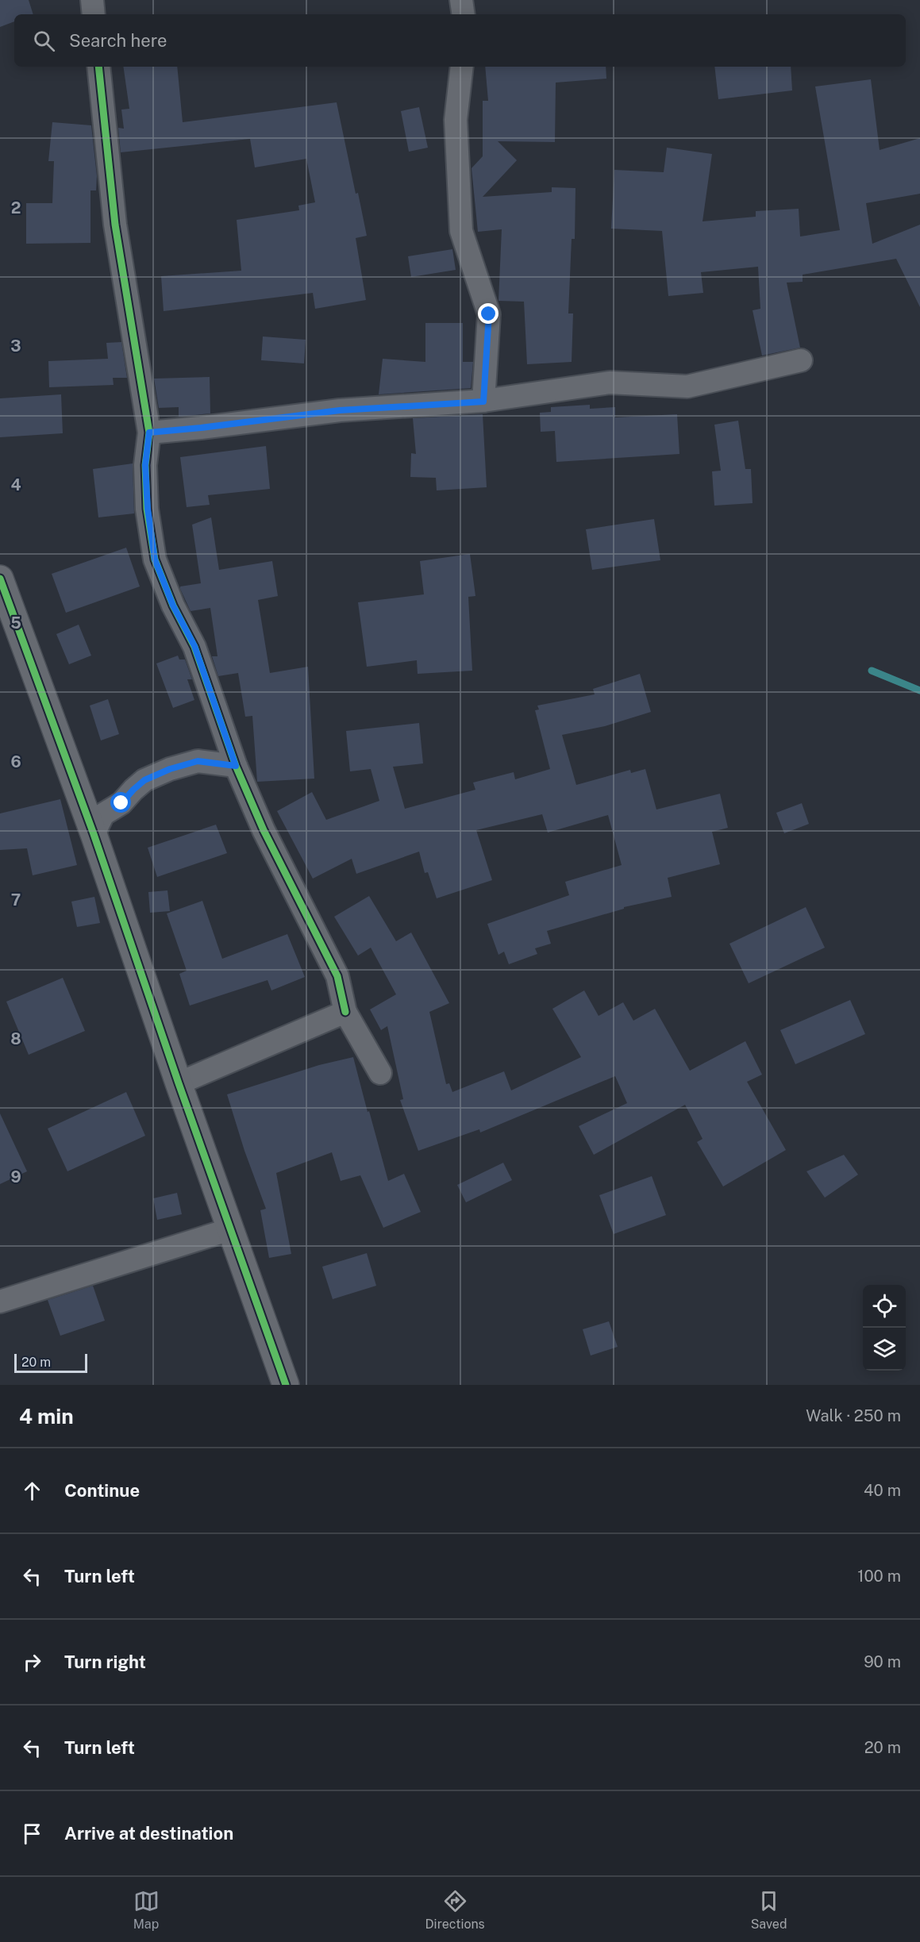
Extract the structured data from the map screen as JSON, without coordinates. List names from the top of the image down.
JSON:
{
  "scale_bar": "20 m",
  "page": {
    "search": "Search here",
    "scale": "20 m",
    "heading": ["4 min", "Walk · 250 m"],
    "list": [
      ["Continue", "40 m"],
      ["Turn left", "100 m"],
      ["Turn right", "90 m"],
      ["Turn left", "20 m"],
      "Arrive at destination"
    ],
    "nav": ["Map", "Directions", "Saved"]
  },
  "grid": {
    "rows": [
      "2",
      "3",
      "4",
      "5",
      "6",
      "7",
      "8",
      "9"
    ]
  }
}
